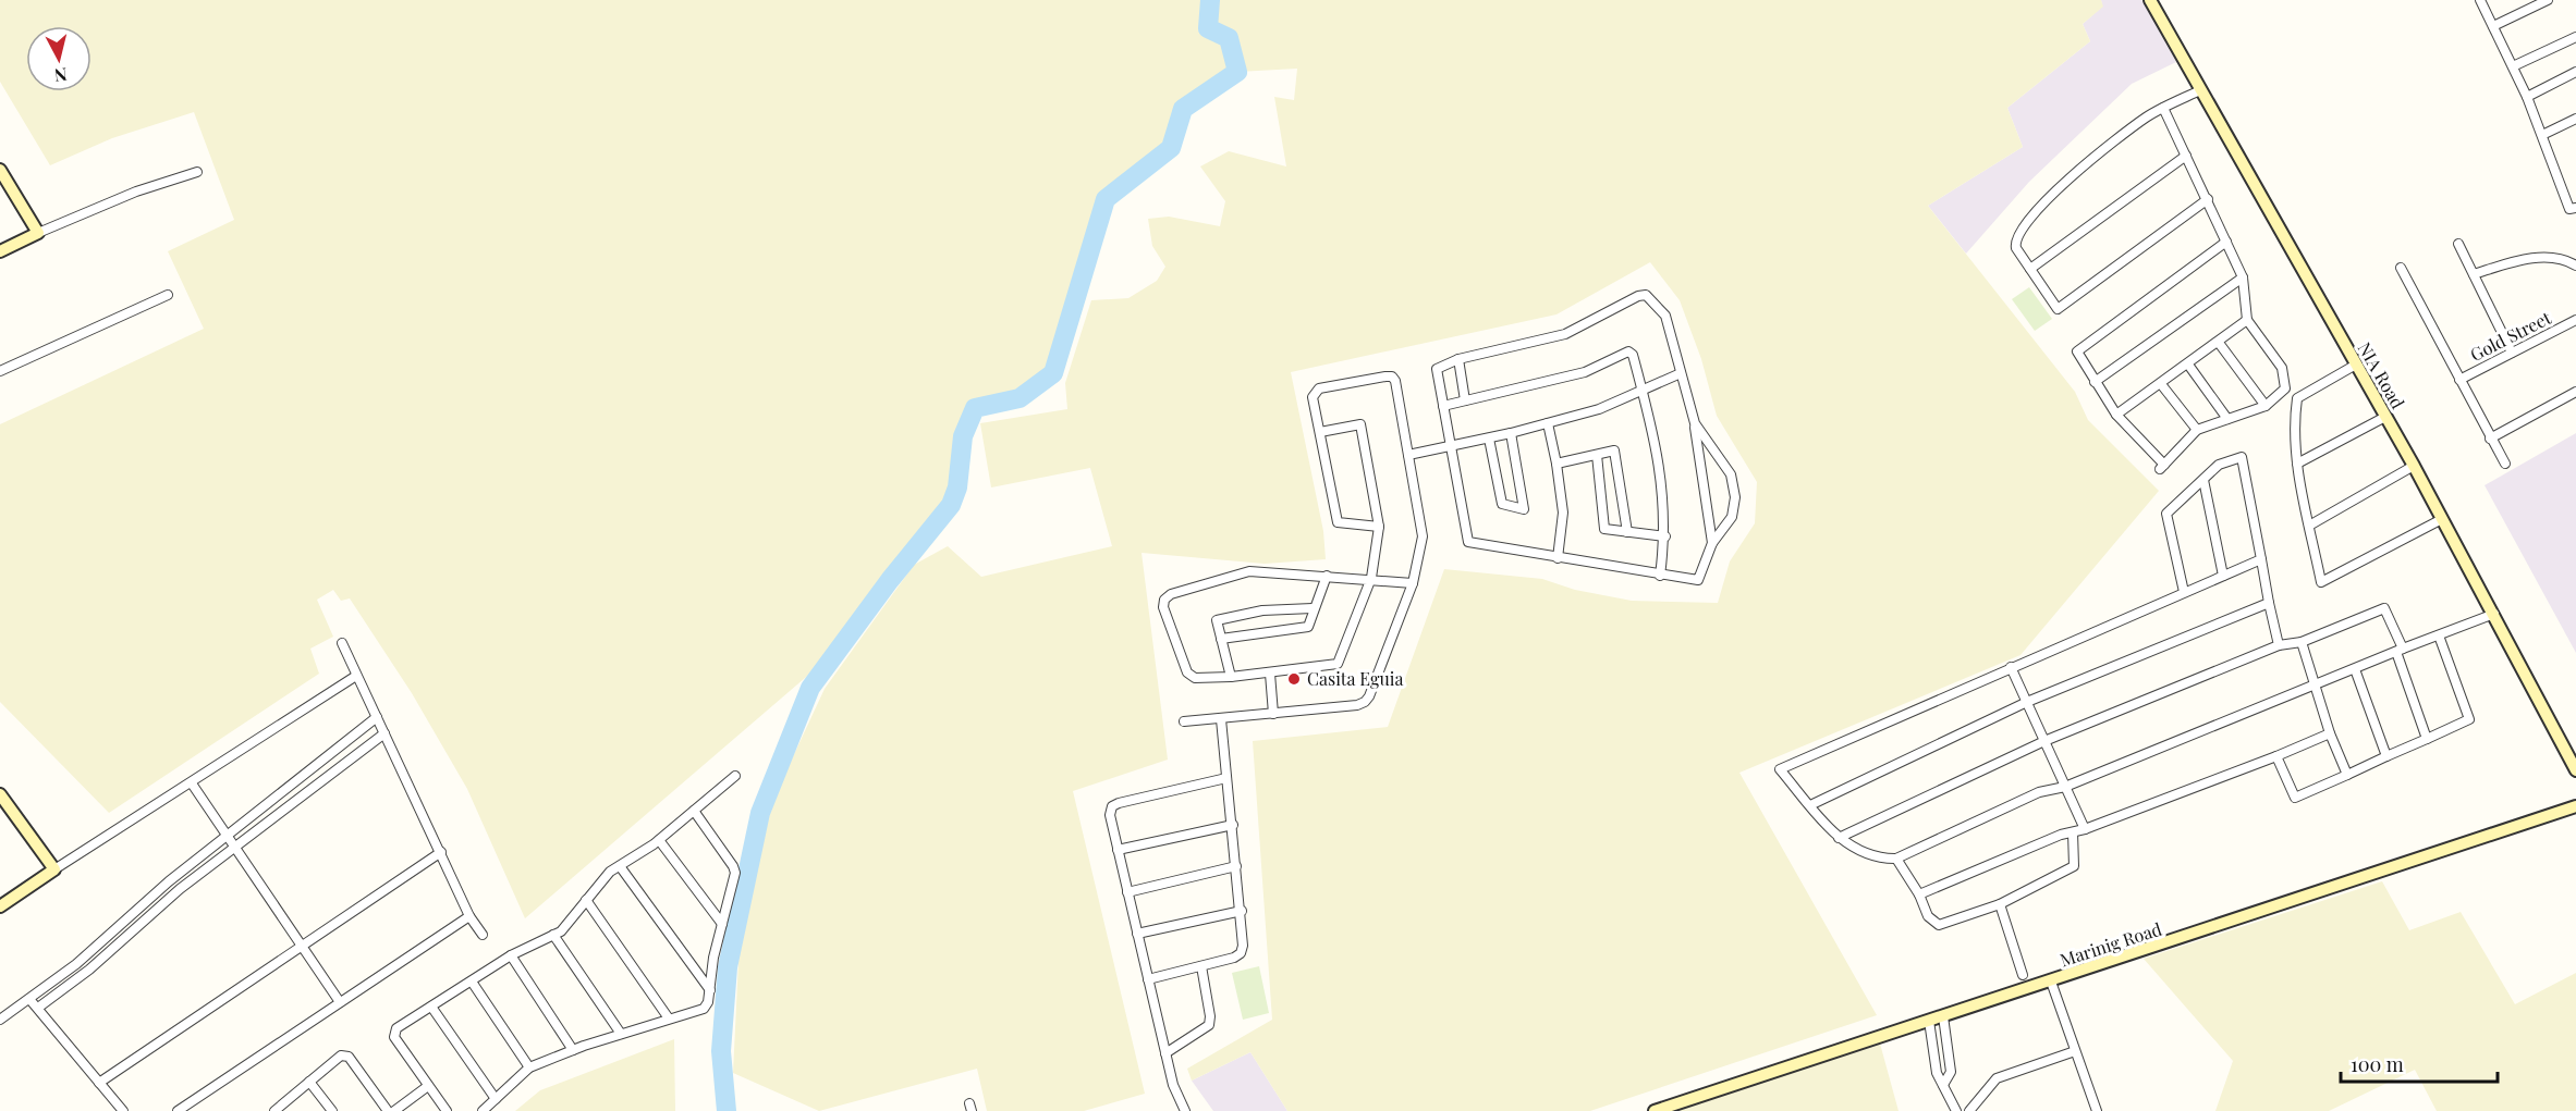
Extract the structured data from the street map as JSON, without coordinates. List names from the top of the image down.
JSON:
{
  "streets": {
    "street": ["Gold Street", "NIA Road", "Marinig Road"]
  },
  "places": ["Casita Eguia"],
  "scale_bar": "100 m",
  "north": "bottom"
}
